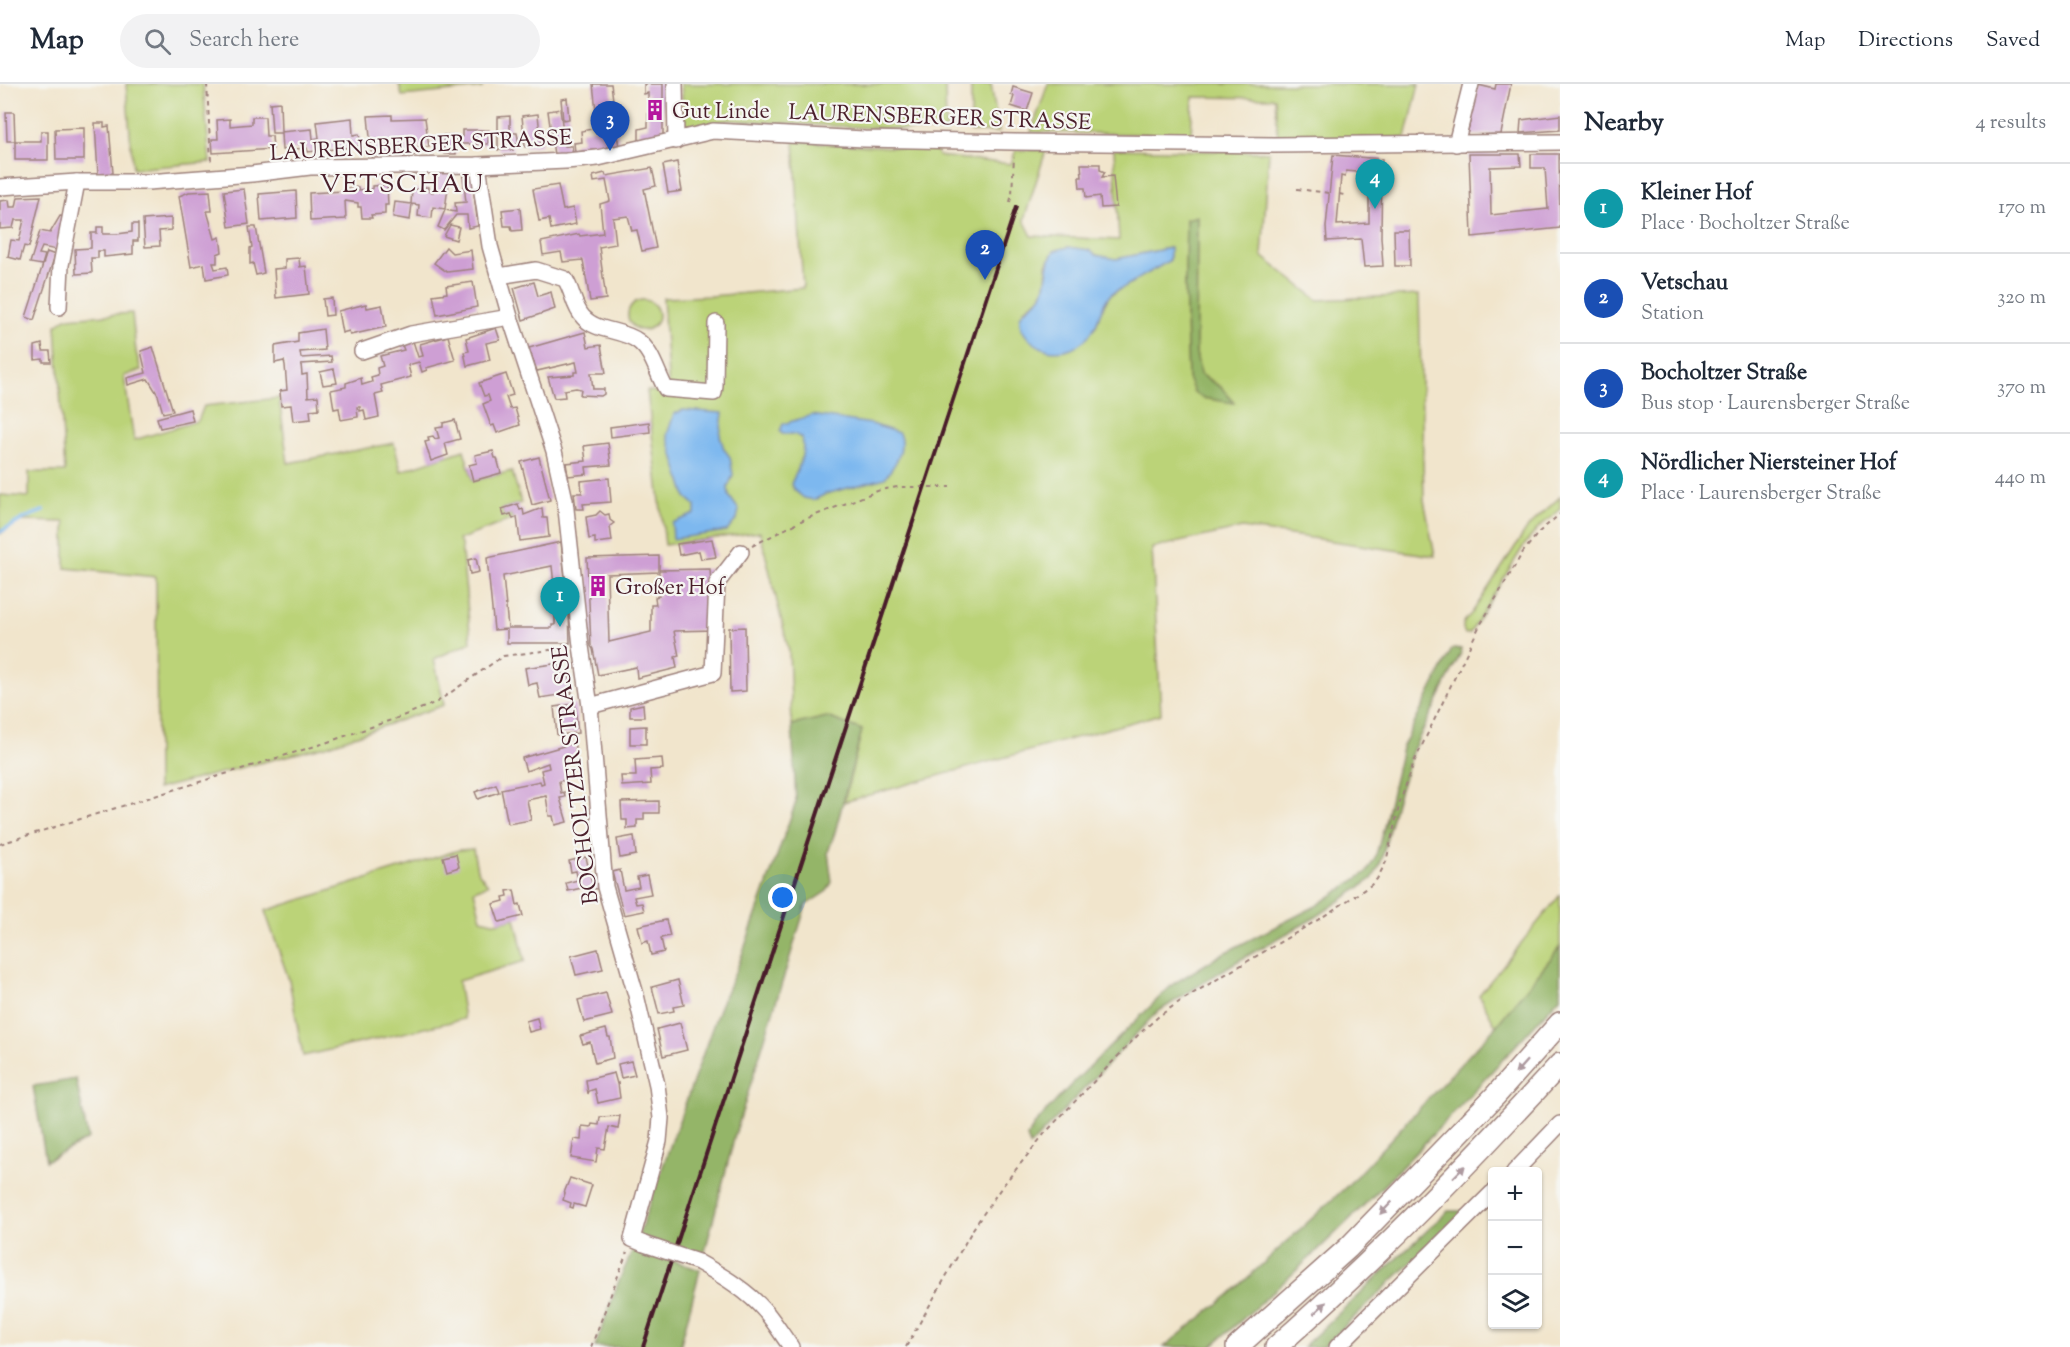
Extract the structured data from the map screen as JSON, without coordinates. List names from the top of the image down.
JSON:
{
  "streets": {
    "street": ["LAURENSBERGER STRASSE", "BOCHOLTZER STRASSE"]
  },
  "crossings": [
    ["LAURENSBERGER STRASSE", "BOCHOLTZER STRASSE"]
  ],
  "districts": ["VETSCHAU"],
  "places": {
    "building": ["Gut Linde", "Großer Hof"]
  },
  "page": {
    "header": "Map",
    "search": "Search here",
    "nav": ["Map", "Directions", "Saved"],
    "heading": ["Nearby", "4 results"],
    "pins": [
      "3",
      "4",
      "2",
      "1"
    ],
    "list": [
      {
        "mark": "1",
        "name": "Kleiner Hof",
        "note": "Place · Bocholtzer Straße",
        "value": "170 m"
      },
      {
        "mark": "2",
        "name": "Vetschau",
        "note": "Station",
        "value": "320 m"
      },
      {
        "mark": "3",
        "name": "Bocholtzer Straße",
        "note": "Bus stop · Laurensberger Straße",
        "value": "370 m"
      },
      {
        "mark": "4",
        "name": "Nördlicher Niersteiner Hof",
        "note": "Place · Laurensberger Straße",
        "value": "440 m"
      }
    ],
    "map_buttons": ["+", "−"]
  }
}
